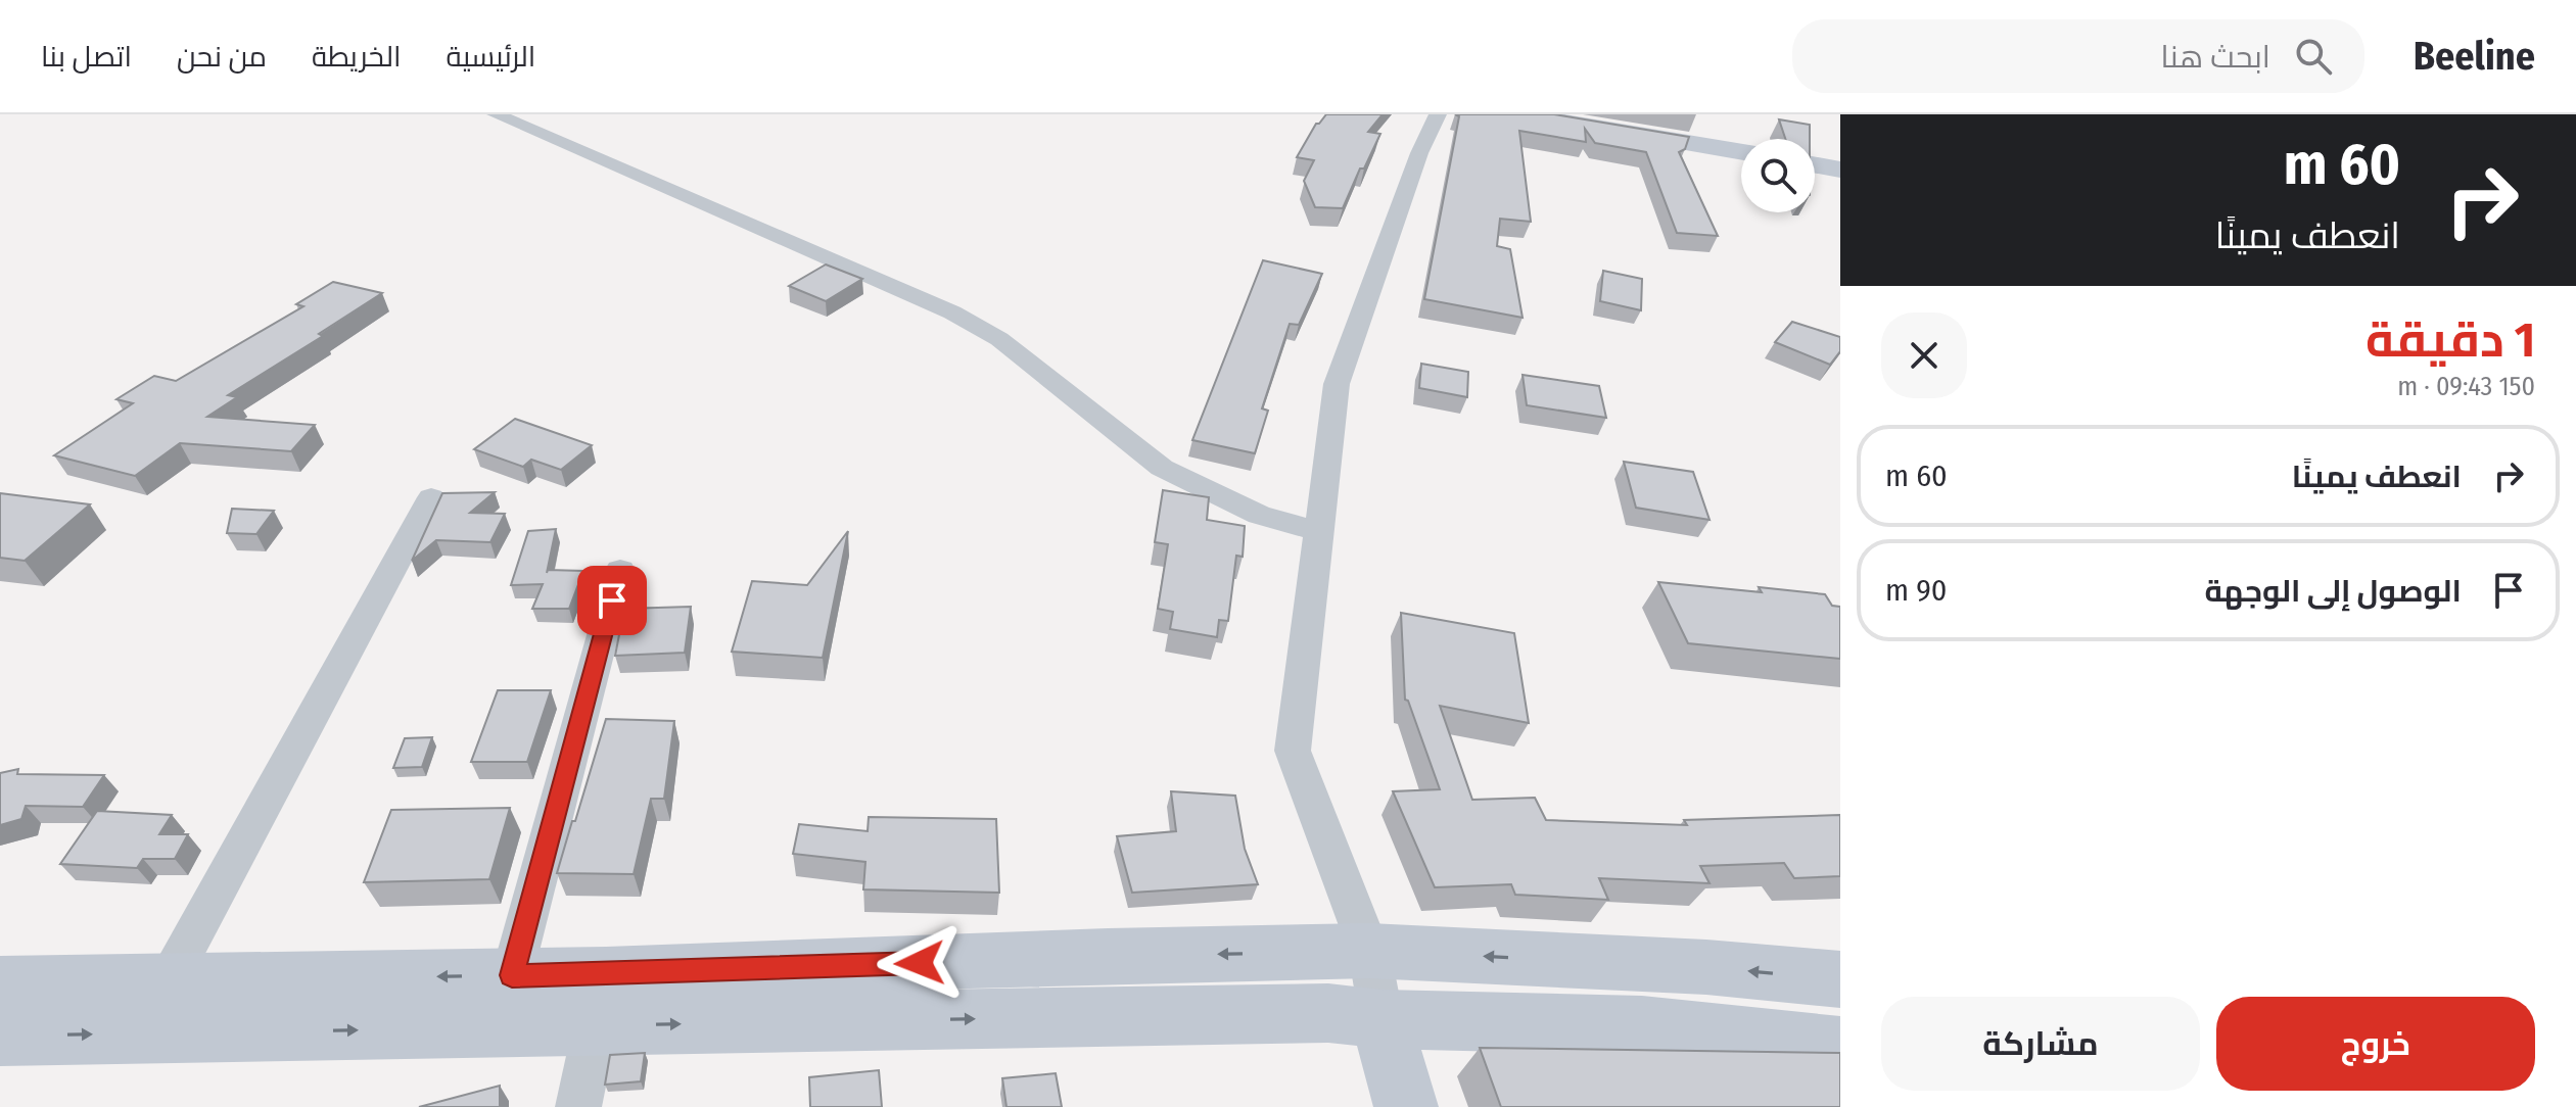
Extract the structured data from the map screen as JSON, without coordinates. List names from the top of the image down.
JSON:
{
  "page": {
    "header": "Beeline",
    "search": "ابحث هنا",
    "nav": [
      "الرئيسية",
      "الخريطة",
      "من نحن",
      "اتصل بنا"
    ],
    "turn": ["60 m", "انعطف يمينًا"],
    "heading": ["1 دقيقة", "150 m · 09:43"],
    "list": [
      {
        "name": "انعطف يمينًا",
        "value": "60 m"
      },
      {
        "name": "الوصول إلى الوجهة",
        "value": "90 m"
      }
    ],
    "buttons": ["خروج", "مشاركة"]
  }
}
